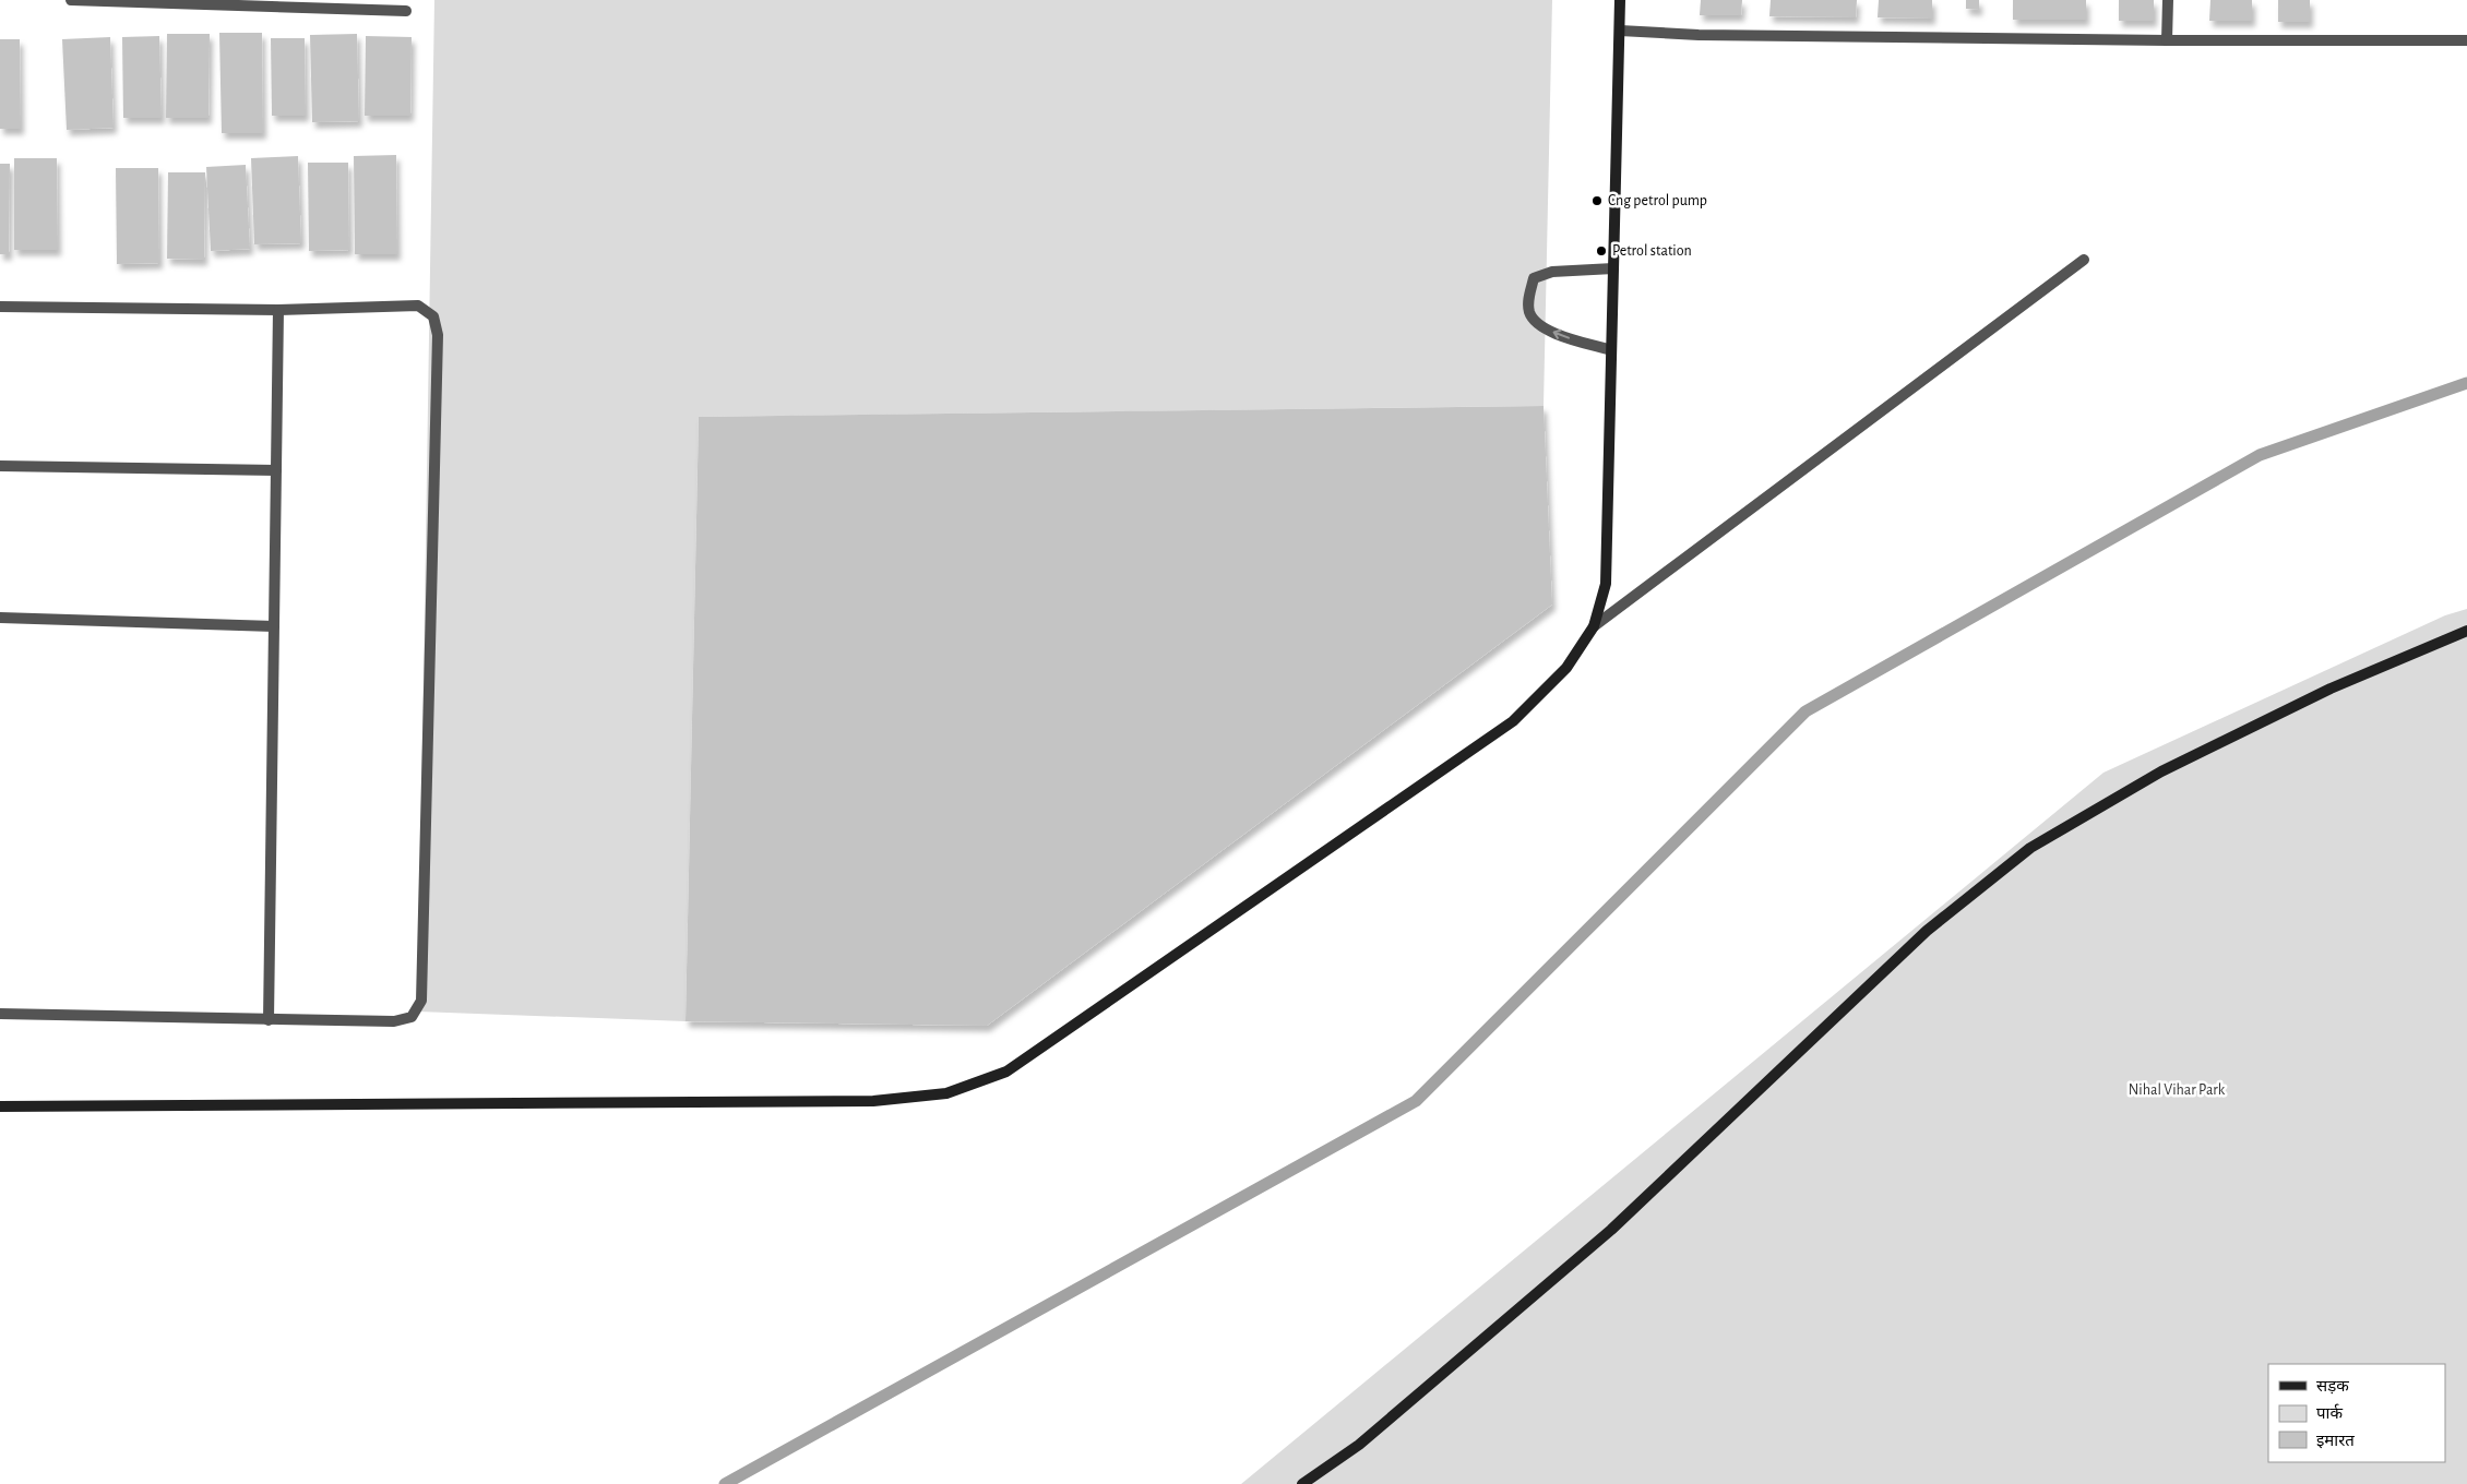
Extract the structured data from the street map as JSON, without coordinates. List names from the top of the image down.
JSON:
{
  "parks": ["Nihal Vihar Park"],
  "places": ["Cng petrol pump", "Petrol station"],
  "legend": ["सड़क", "पार्क", "इमारत"]
}
